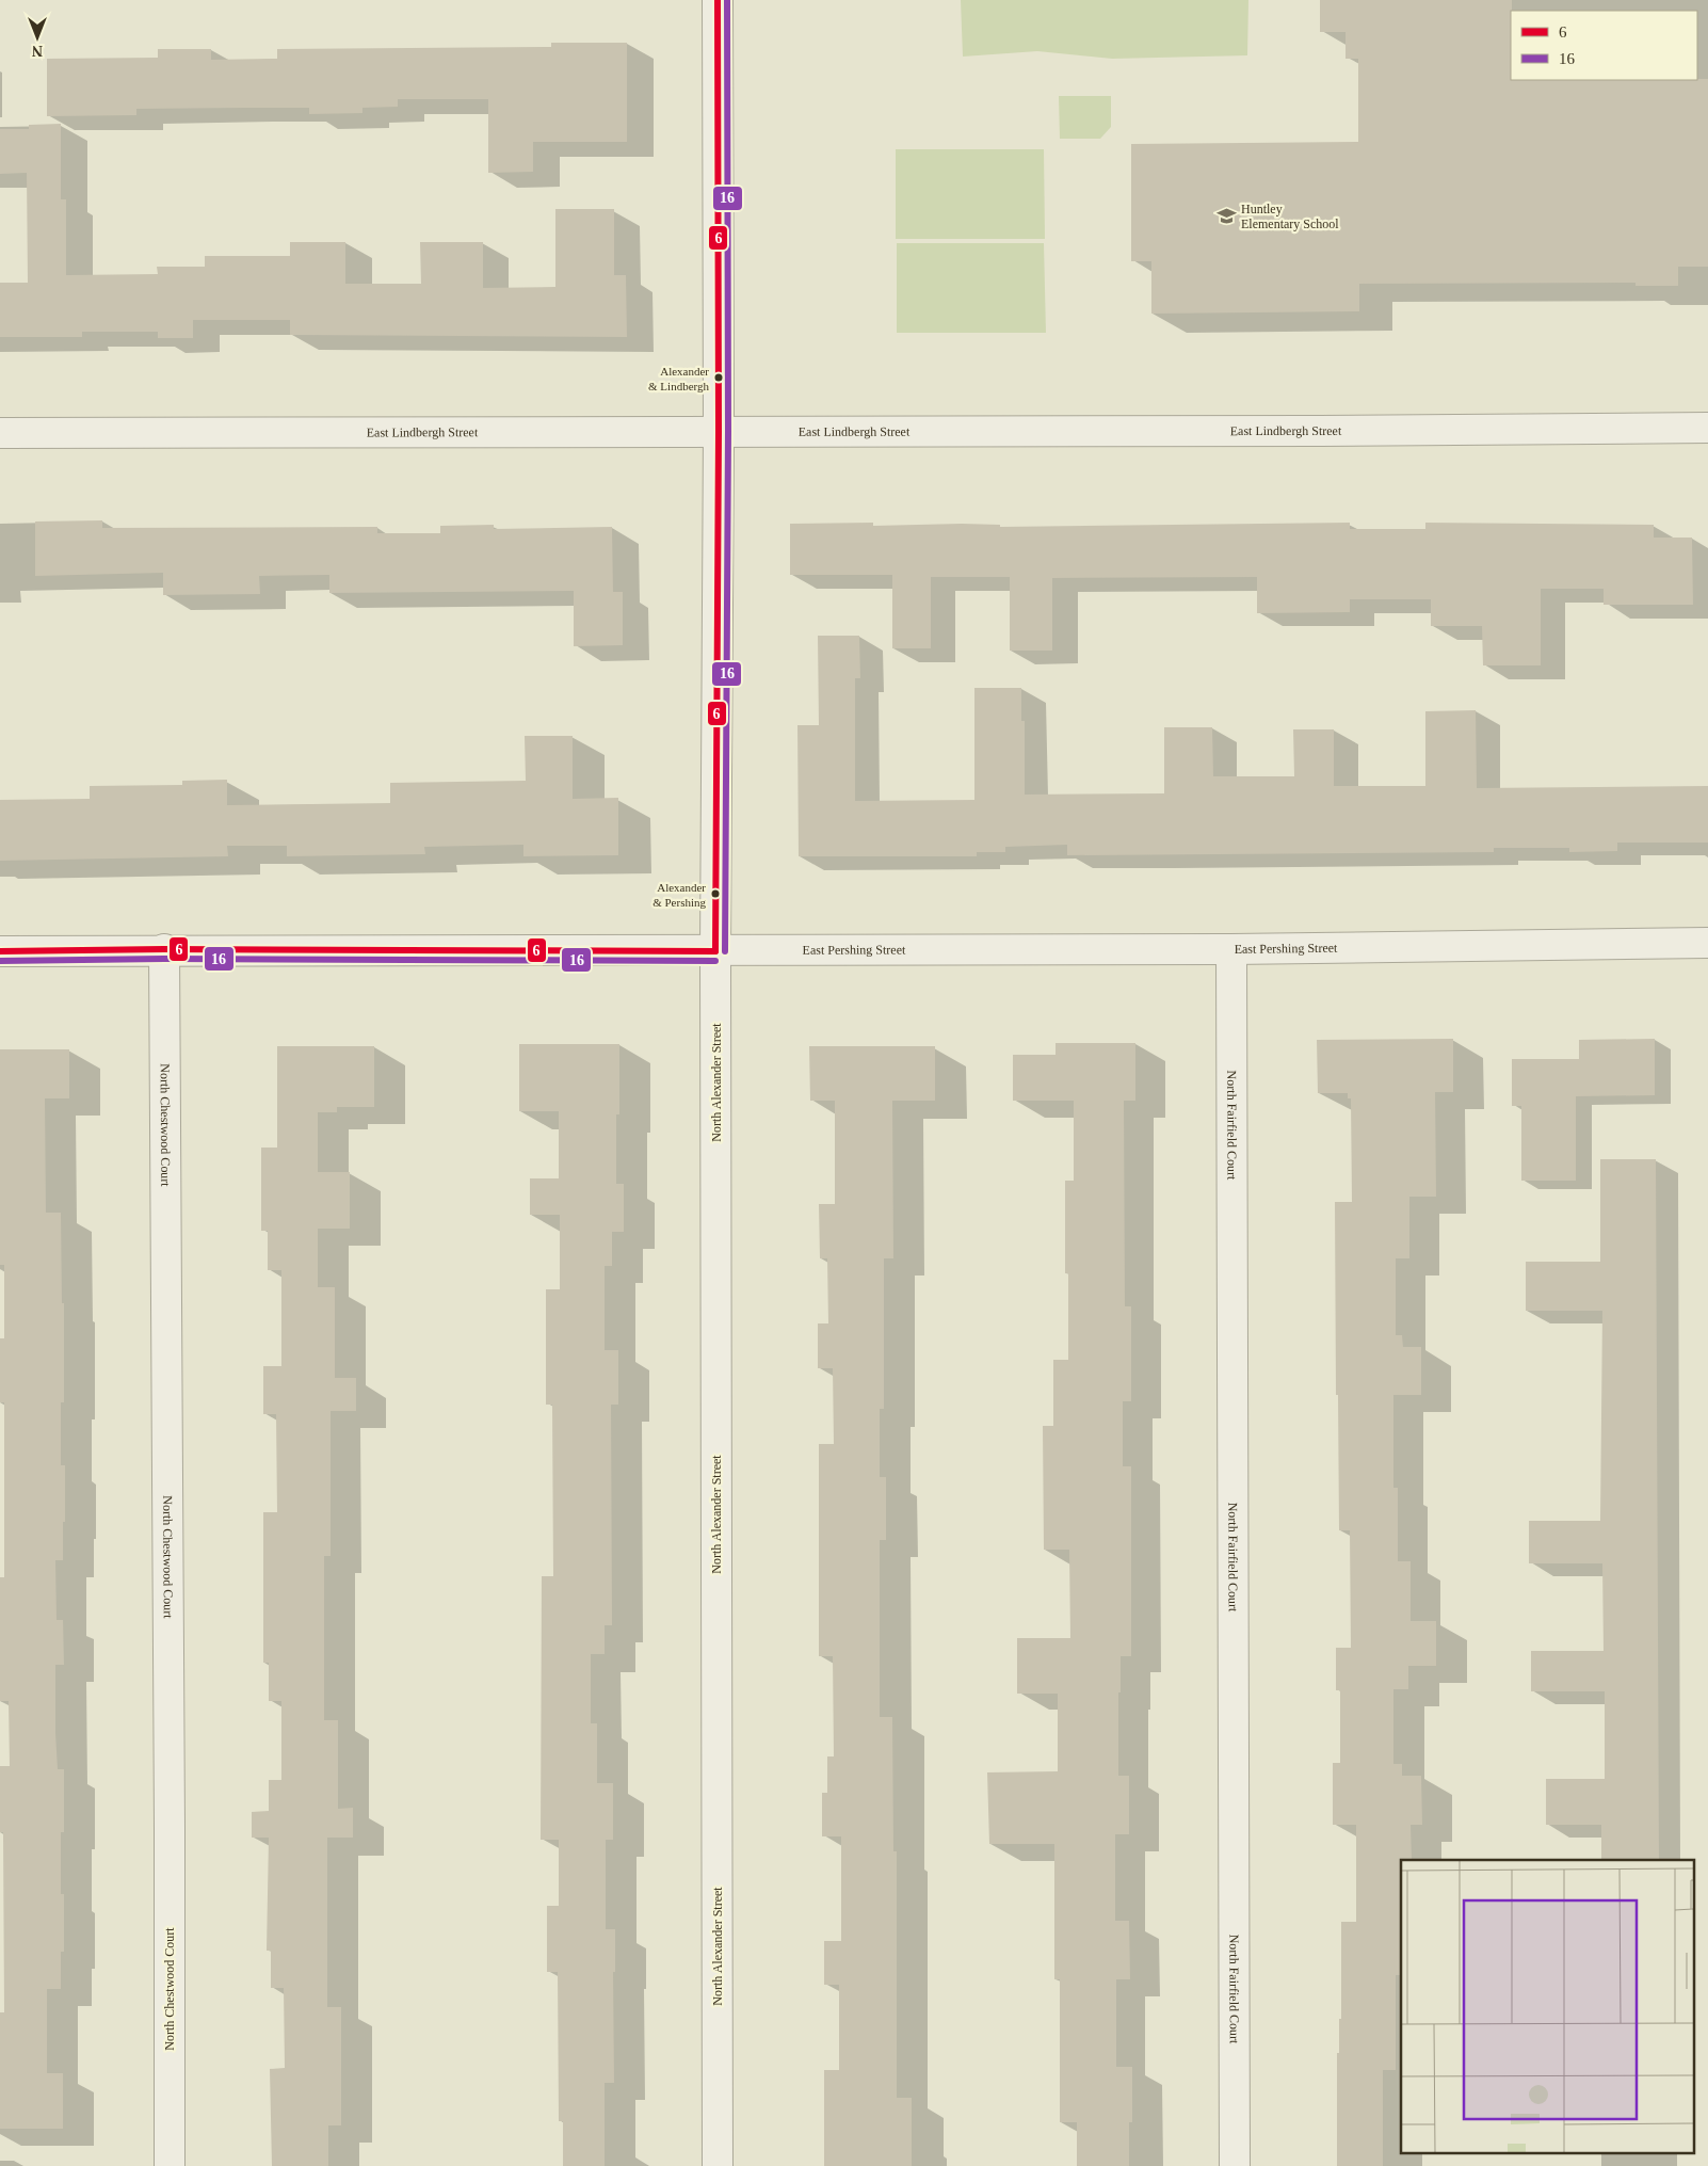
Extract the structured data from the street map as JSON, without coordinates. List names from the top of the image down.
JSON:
{
  "streets": {
    "street": [
      "East Lindbergh Street",
      "East Pershing Street",
      "North Alexander Street",
      "North Chestwood Court",
      "North Fairfield Court"
    ]
  },
  "crossings": [
    ["East Lindbergh Street", "North Alexander Street"],
    ["East Pershing Street", "North Alexander Street"],
    ["East Pershing Street", "North Chestwood Court"],
    ["East Pershing Street", "North Fairfield Court"]
  ],
  "places": {
    "school or university": ["Huntley Elementary School"],
    "other": ["Alexander & Lindbergh", "Alexander & Pershing"]
  },
  "lines": ["transit line 6", "transit line 16"],
  "legend": ["6", "16"],
  "north": "bottom"
}
